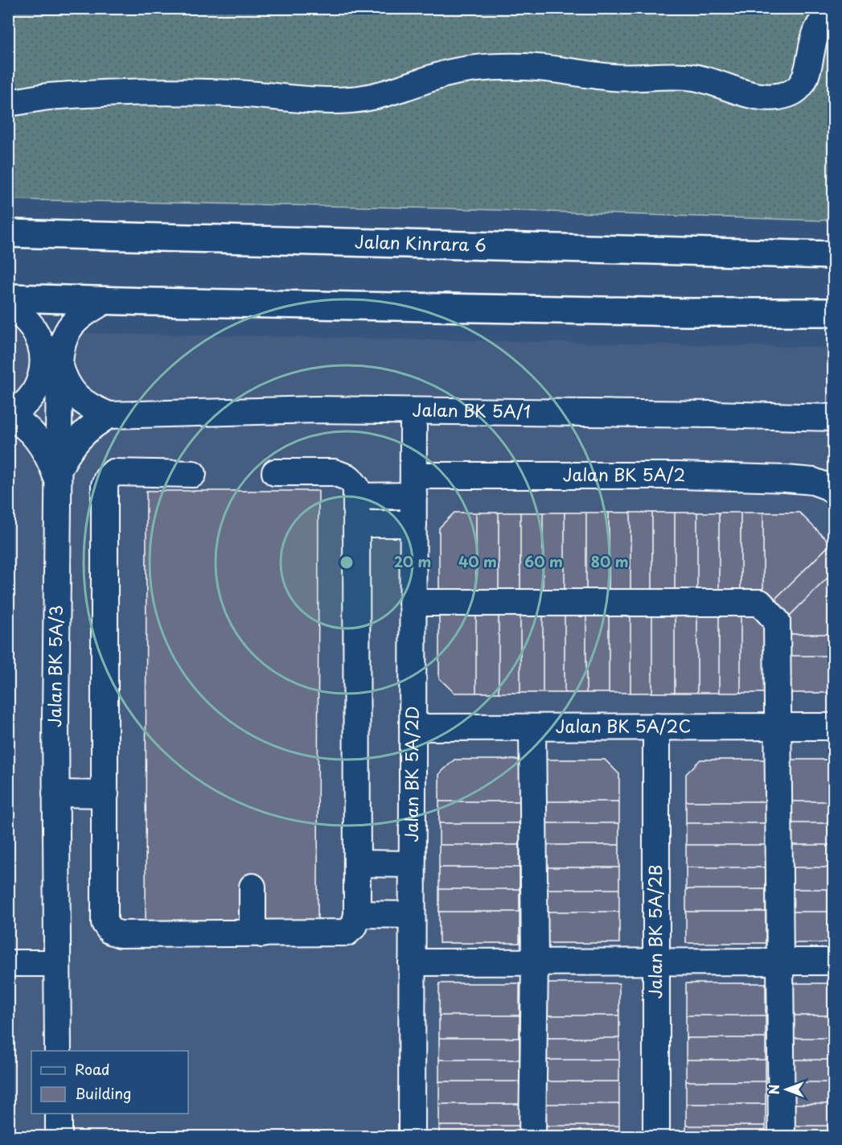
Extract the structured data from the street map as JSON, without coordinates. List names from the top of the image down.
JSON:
{
  "streets": {
    "main road": ["Jalan Kinrara 6"],
    "street": [
      "Jalan BK 5A/1",
      "Jalan BK 5A/2",
      "Jalan BK 5A/3",
      "Jalan BK 5A/2C",
      "Jalan BK 5A/2D",
      "Jalan BK 5A/2B"
    ]
  },
  "crossings": [
    ["Jalan BK 5A/1", "Jalan BK 5A/3"],
    ["Jalan BK 5A/1", "Jalan BK 5A/2D"],
    ["Jalan BK 5A/2", "Jalan BK 5A/2D"],
    ["Jalan BK 5A/2C", "Jalan BK 5A/2D"],
    ["Jalan BK 5A/2C", "Jalan BK 5A/2B"]
  ],
  "legend": ["Road", "Building"],
  "north": "left",
  "rings": [
    "20 m",
    "40 m",
    "60 m",
    "80 m"
  ]
}
